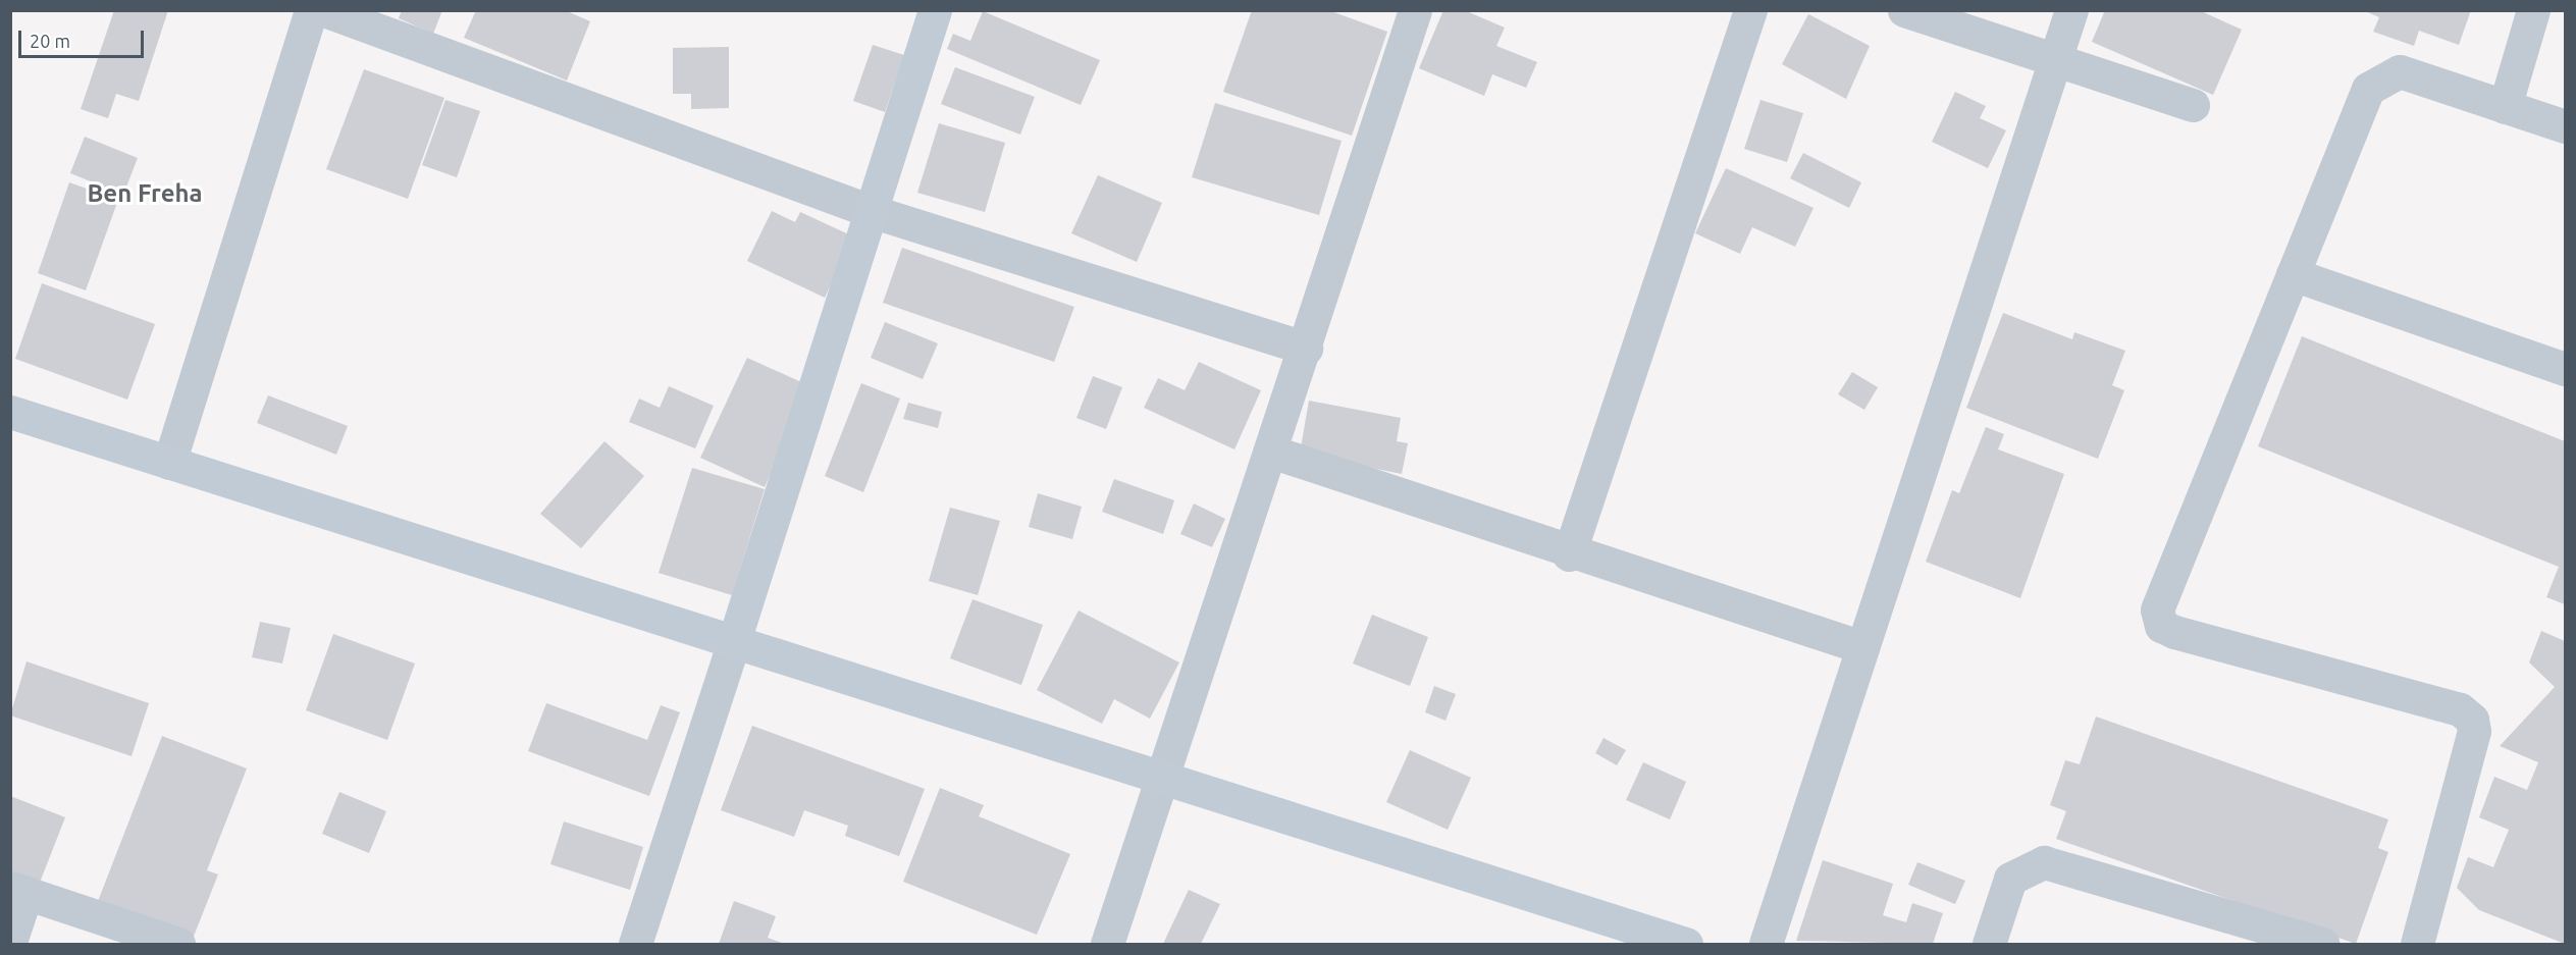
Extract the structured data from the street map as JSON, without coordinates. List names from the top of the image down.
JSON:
{
  "districts": ["Ben Freha"],
  "scale_bar": "20 m"
}
